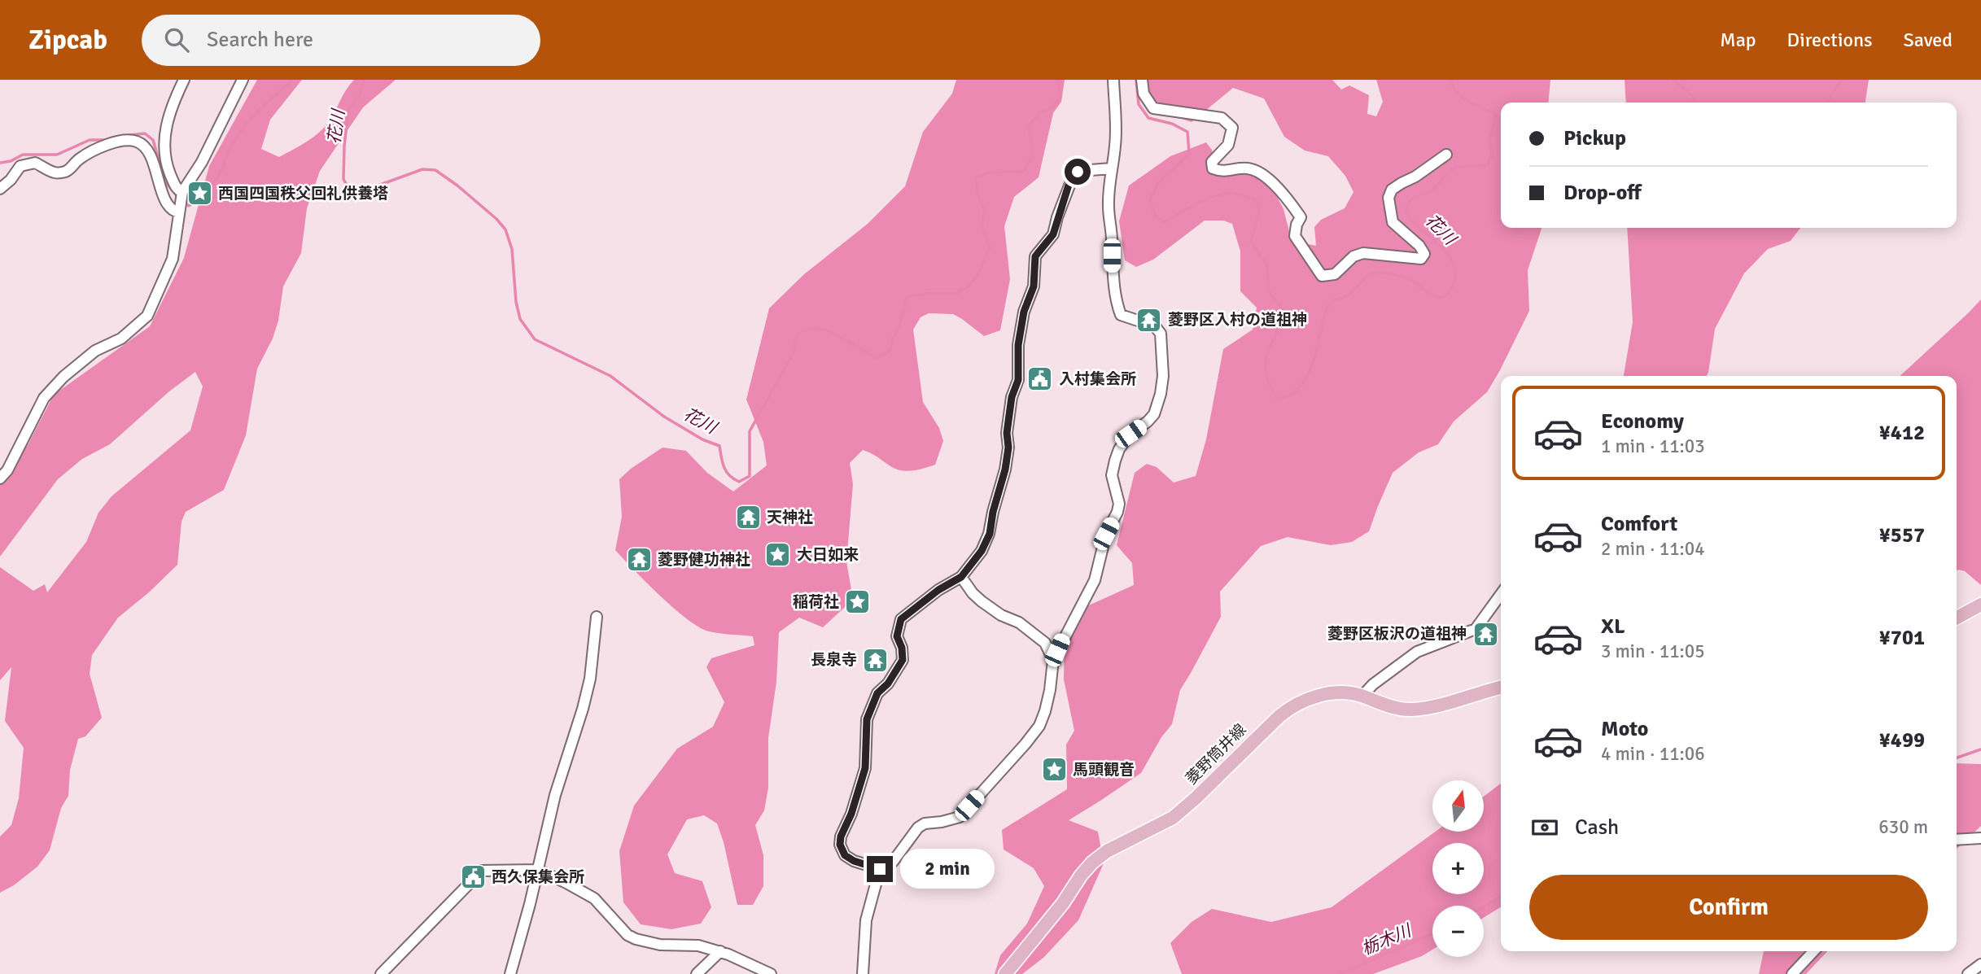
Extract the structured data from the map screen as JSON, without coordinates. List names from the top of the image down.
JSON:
{
  "streets": {
    "main road": ["菱野筒井線"]
  },
  "water": ["花川", "栃木川"],
  "places": {
    "place": [
      "西国四国秩父回礼供養塔",
      "大日如来",
      "稲荷社",
      "馬頭観音"
    ],
    "temple": [
      "菱野区入村の道祖神",
      "天神社",
      "菱野健功神社",
      "菱野区板沢の道祖神",
      "長泉寺"
    ],
    "public building": ["入村集会所", "西久保集会所"]
  },
  "north": "top",
  "page": {
    "header": "Zipcab",
    "search": "Search here",
    "nav": ["Map", "Directions", "Saved"],
    "banner": ["Pickup", "Drop-off"],
    "list": [
      {
        "name": "Economy",
        "note": "1 min · 11:03",
        "value": "¥412"
      },
      {
        "name": "Comfort",
        "note": "2 min · 11:04",
        "value": "¥557"
      },
      {
        "name": "XL",
        "note": "3 min · 11:05",
        "value": "¥701"
      },
      {
        "name": "Moto",
        "note": "4 min · 11:06",
        "value": "¥499"
      }
    ],
    "map_buttons": ["+", "−"],
    "pay": ["Cash", "630 m"],
    "bubble": "2 min",
    "buttons": "Confirm"
  }
}
